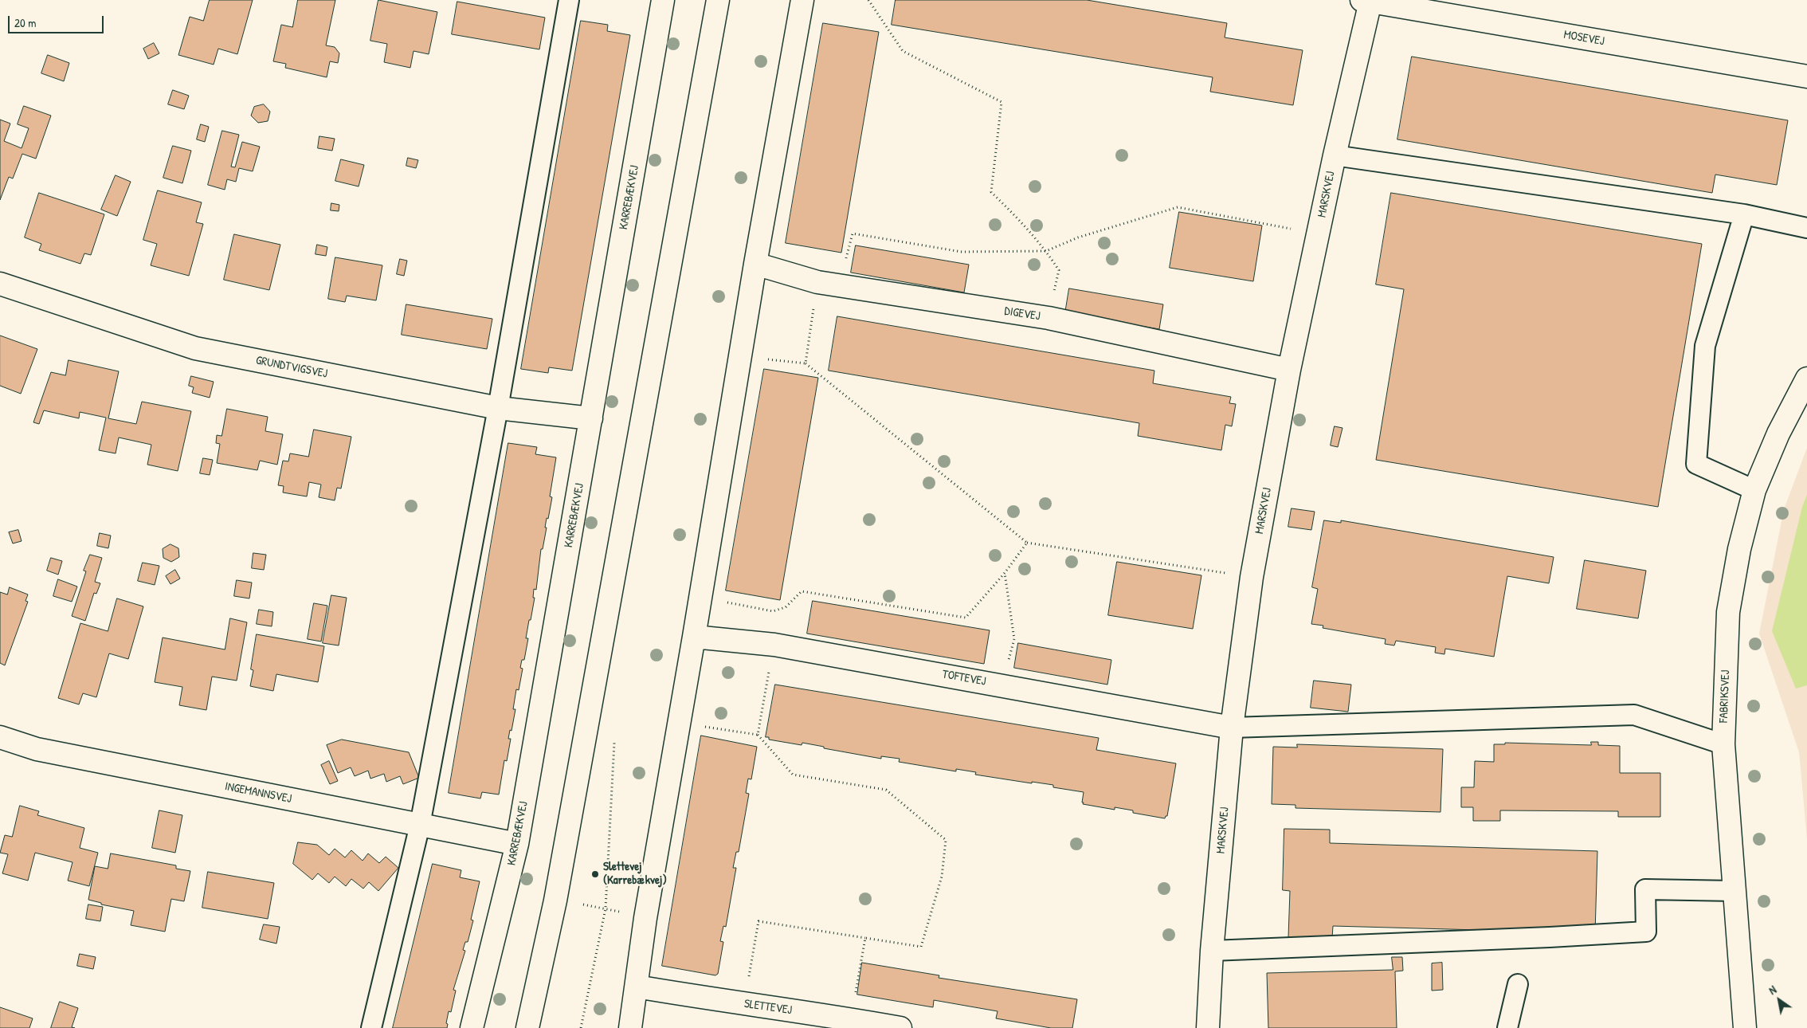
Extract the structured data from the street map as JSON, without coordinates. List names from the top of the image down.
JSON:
{
  "streets": {
    "street": [
      "MOSEVEJ",
      "MARSKVEJ",
      "KARREBÆKVEJ",
      "DIGEVEJ",
      "GRUNDTVIGSVEJ",
      "TOFTEVEJ",
      "FABRIKSVEJ",
      "INGEMANNSVEJ",
      "SLETTEVEJ"
    ]
  },
  "crossings": [
    ["MOSEVEJ", "MARSKVEJ"],
    ["MARSKVEJ", "DIGEVEJ"],
    ["MARSKVEJ", "TOFTEVEJ"],
    ["KARREBÆKVEJ", "GRUNDTVIGSVEJ"],
    ["KARREBÆKVEJ", "INGEMANNSVEJ"]
  ],
  "places": ["Slettevej (Karrebækvej)"],
  "scale_bar": "20 m",
  "north": "top left"
}
